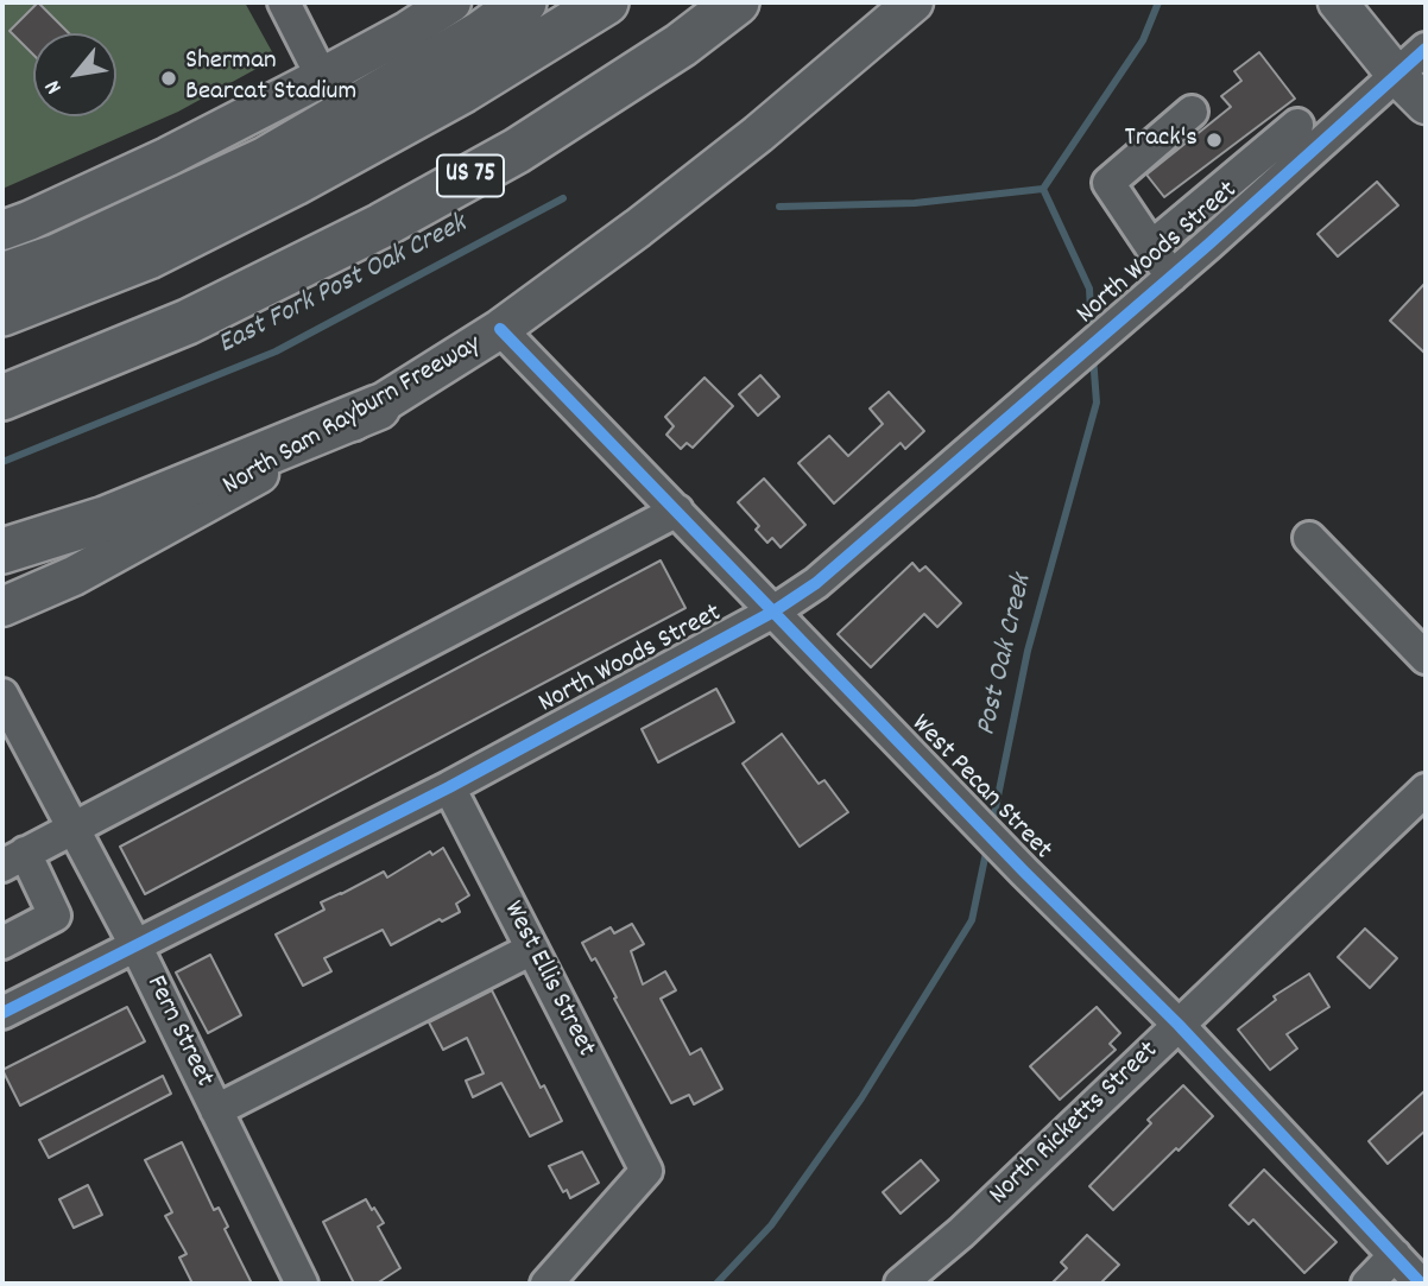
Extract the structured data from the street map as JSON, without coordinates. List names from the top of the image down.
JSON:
{
  "streets": {
    "highway": ["US 75"],
    "main road": ["North Sam Rayburn Freeway"],
    "street": [
      "North Woods Street",
      "West Pecan Street",
      "West Ellis Street",
      "Fern Street",
      "North Ricketts Street"
    ]
  },
  "crossings": [
    ["North Woods Street", "West Pecan Street"],
    ["North Woods Street", "West Ellis Street"],
    ["North Woods Street", "Fern Street"],
    ["North Sam Rayburn Freeway", "West Pecan Street"],
    ["West Pecan Street", "North Ricketts Street"]
  ],
  "water": ["East Fork Post Oak Creek", "Post Oak Creek"],
  "places": ["Sherman Bearcat Stadium", "Track's"],
  "north": "bottom left"
}
